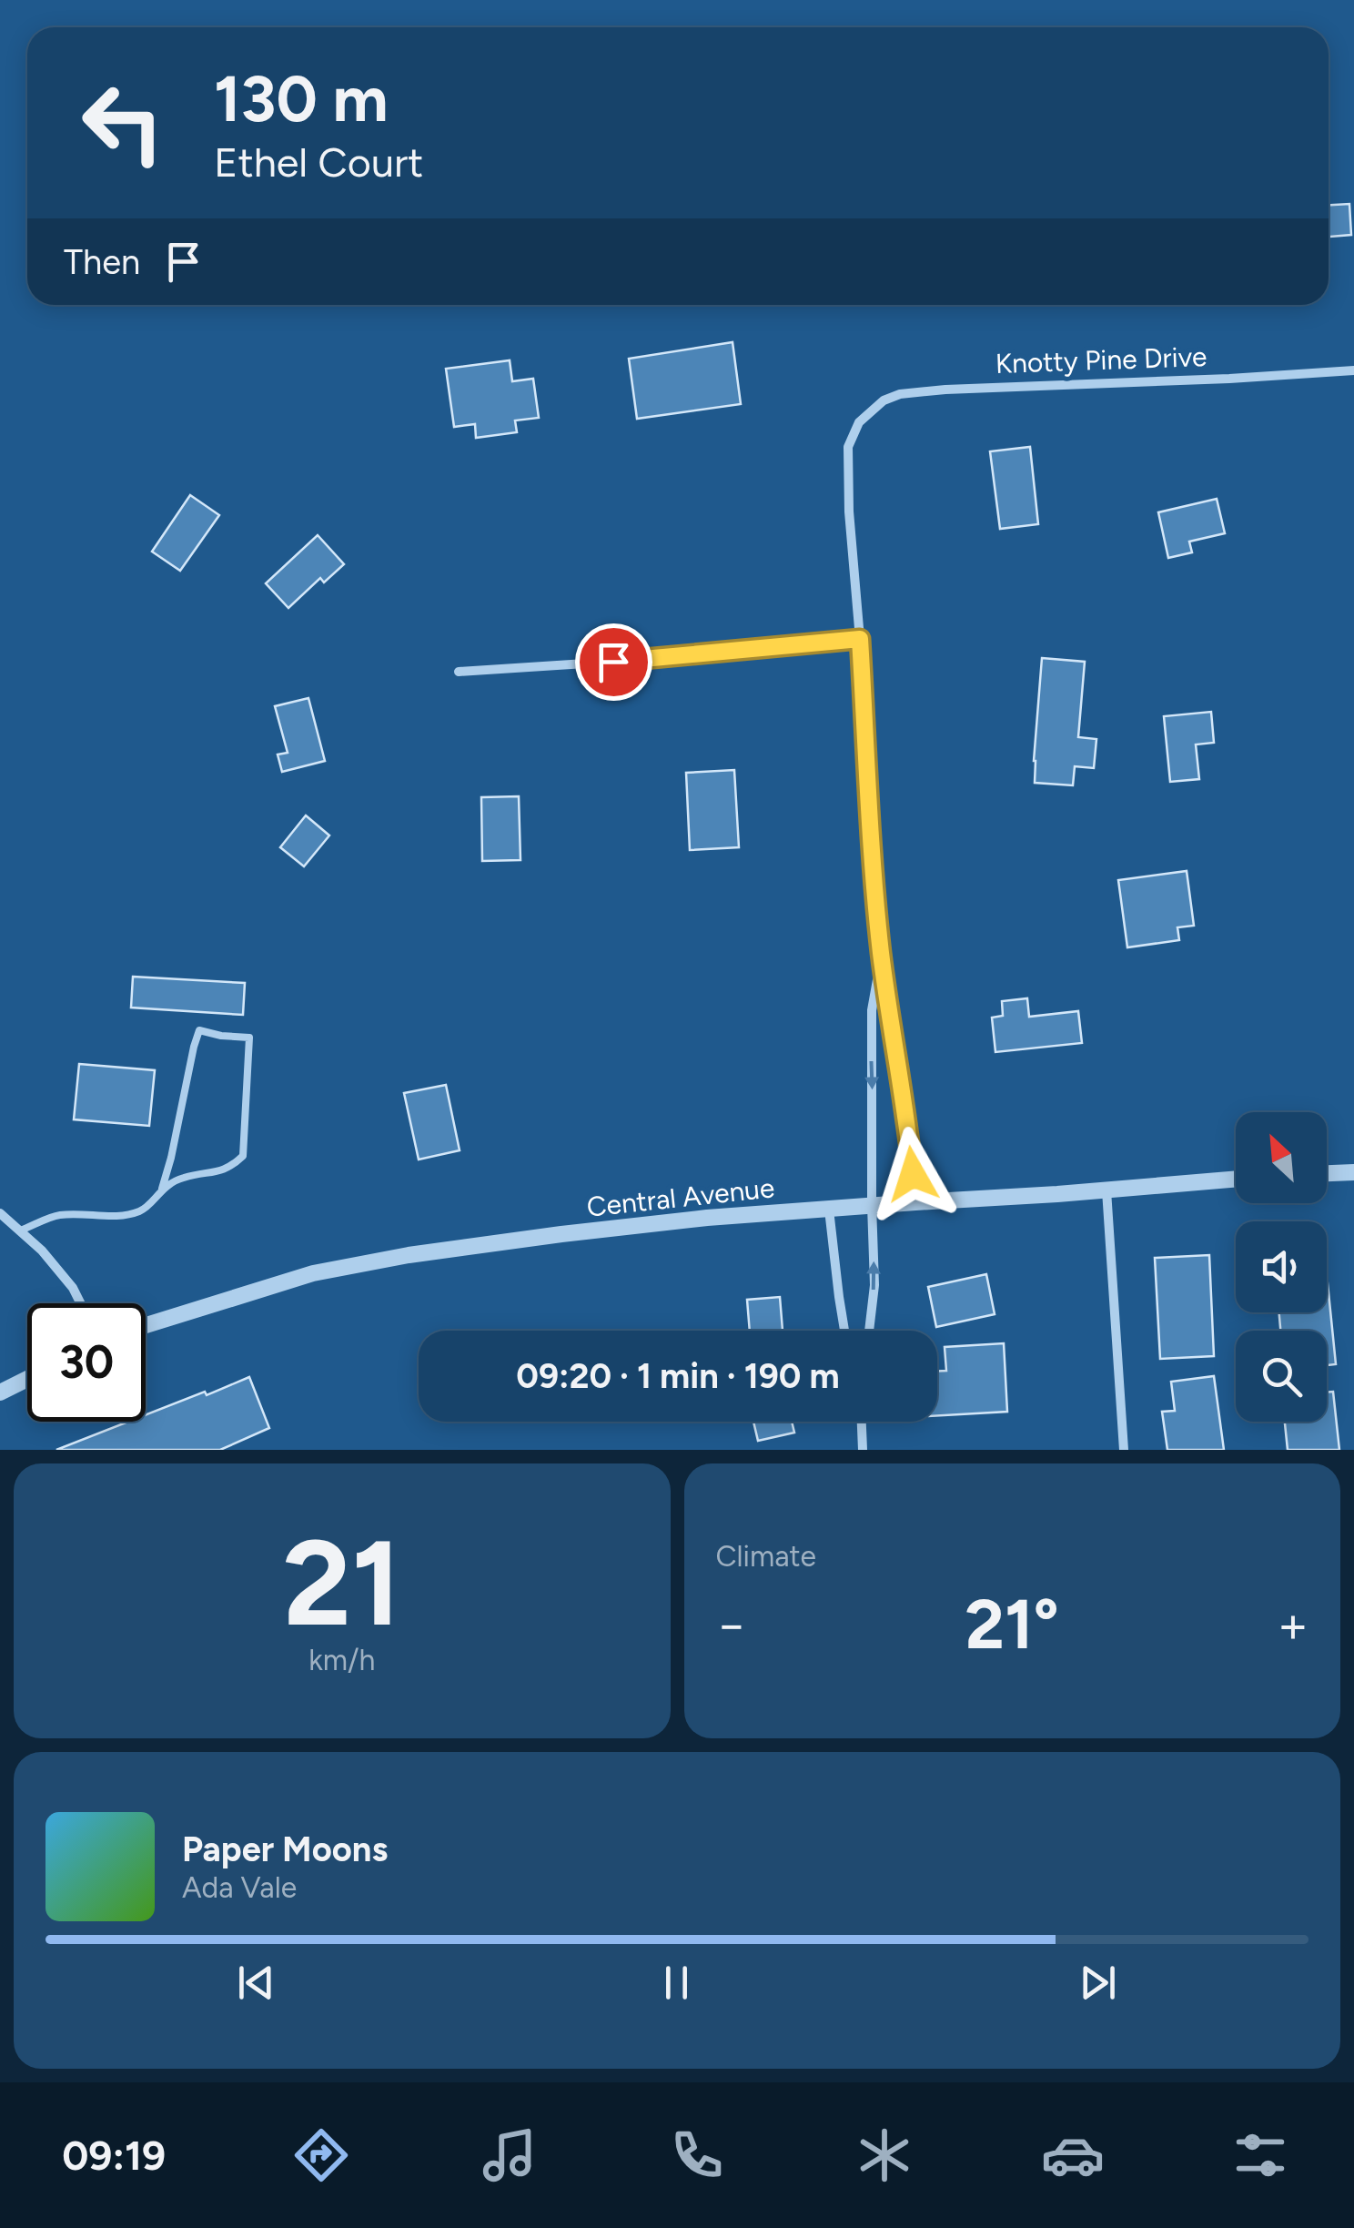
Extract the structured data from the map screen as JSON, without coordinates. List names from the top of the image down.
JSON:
{
  "streets": {
    "street": ["Knotty Pine Drive", "Central Avenue"]
  },
  "north": "top left",
  "page": {
    "turn": ["130 m", "Ethel Court"],
    "then": "Then",
    "limit": "30",
    "trip": "09:20 · 1 min · 190 m",
    "tile": [
      ["21", "km/h"],
      "Climate"
    ],
    "heat": ["−", "21°", "+"],
    "song": ["Paper Moons", "Ada Vale"],
    "tabs": "09:19"
  }
}
